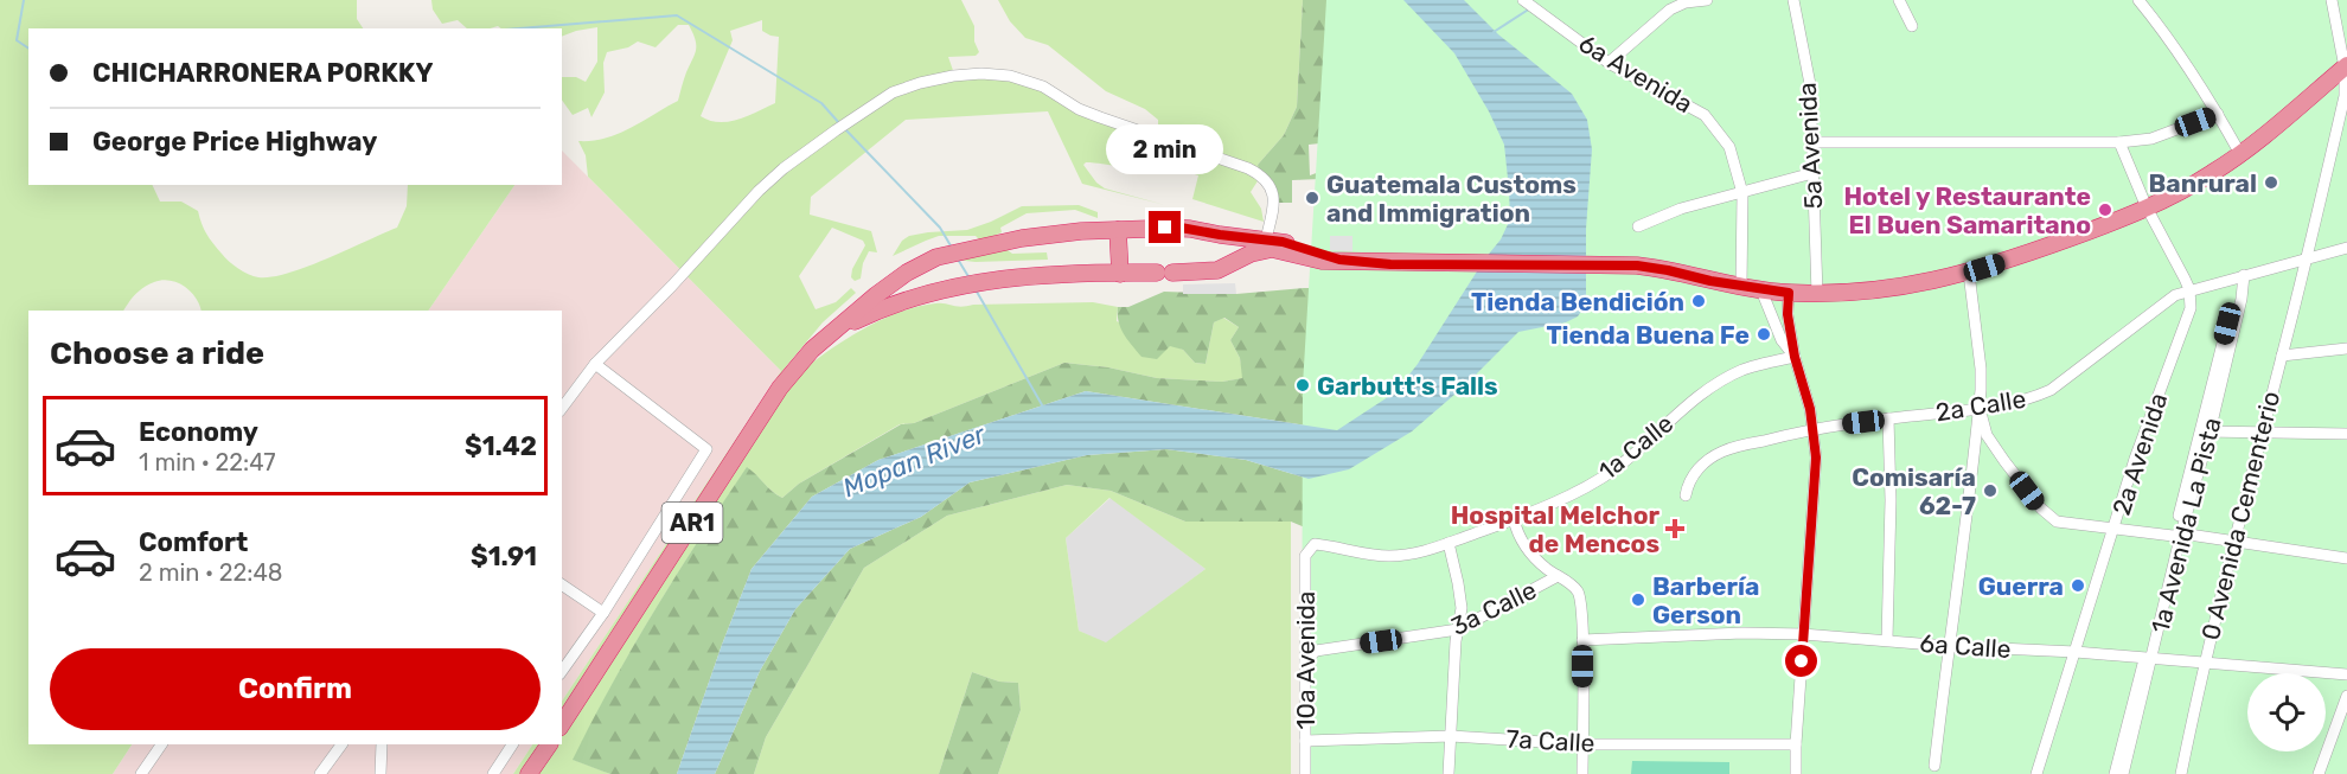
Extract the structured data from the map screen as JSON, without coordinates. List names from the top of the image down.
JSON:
{
  "streets": {
    "highway": ["AR1"],
    "street": [
      "6a Avenida",
      "5a Avenida",
      "2a Calle",
      "1a Calle",
      "2a Avenida",
      "0 Avenida Cementerio",
      "1a Avenida La Pista",
      "3a Calle",
      "6a Calle",
      "10a Avenida",
      "7a Calle"
    ]
  },
  "crossings": [
    ["6a Avenida", "AR1"],
    ["2a Calle", "2a Avenida"],
    ["2a Calle", "0 Avenida Cementerio"],
    ["2a Calle", "1a Avenida La Pista"],
    ["1a Calle", "10a Avenida"],
    ["2a Avenida", "6a Calle"],
    ["0 Avenida Cementerio", "6a Calle"],
    ["1a Avenida La Pista", "6a Calle"],
    ["3a Calle", "10a Avenida"],
    ["10a Avenida", "7a Calle"]
  ],
  "water": ["Mopan River"],
  "places": {
    "other": [
      "Banrural",
      "Guatemala Customs and Immigration",
      "Hotel y Restaurante El Buen Samaritano",
      "Tienda Bendición",
      "Tienda Buena Fe",
      "Garbutt's Falls",
      "Comisaría 62-7",
      "Guerra",
      "Barbería Gerson"
    ],
    "health": ["Hospital Melchor de Mencos"]
  },
  "page": {
    "banner": ["CHICHARRONERA PORKKY", "George Price Highway"],
    "bubble": "2 min",
    "heading": "Choose a ride",
    "list": [
      {
        "name": "Economy",
        "note": "1 min · 22:47",
        "value": "$1.42"
      },
      {
        "name": "Comfort",
        "note": "2 min · 22:48",
        "value": "$1.91"
      }
    ],
    "buttons": "Confirm"
  }
}
